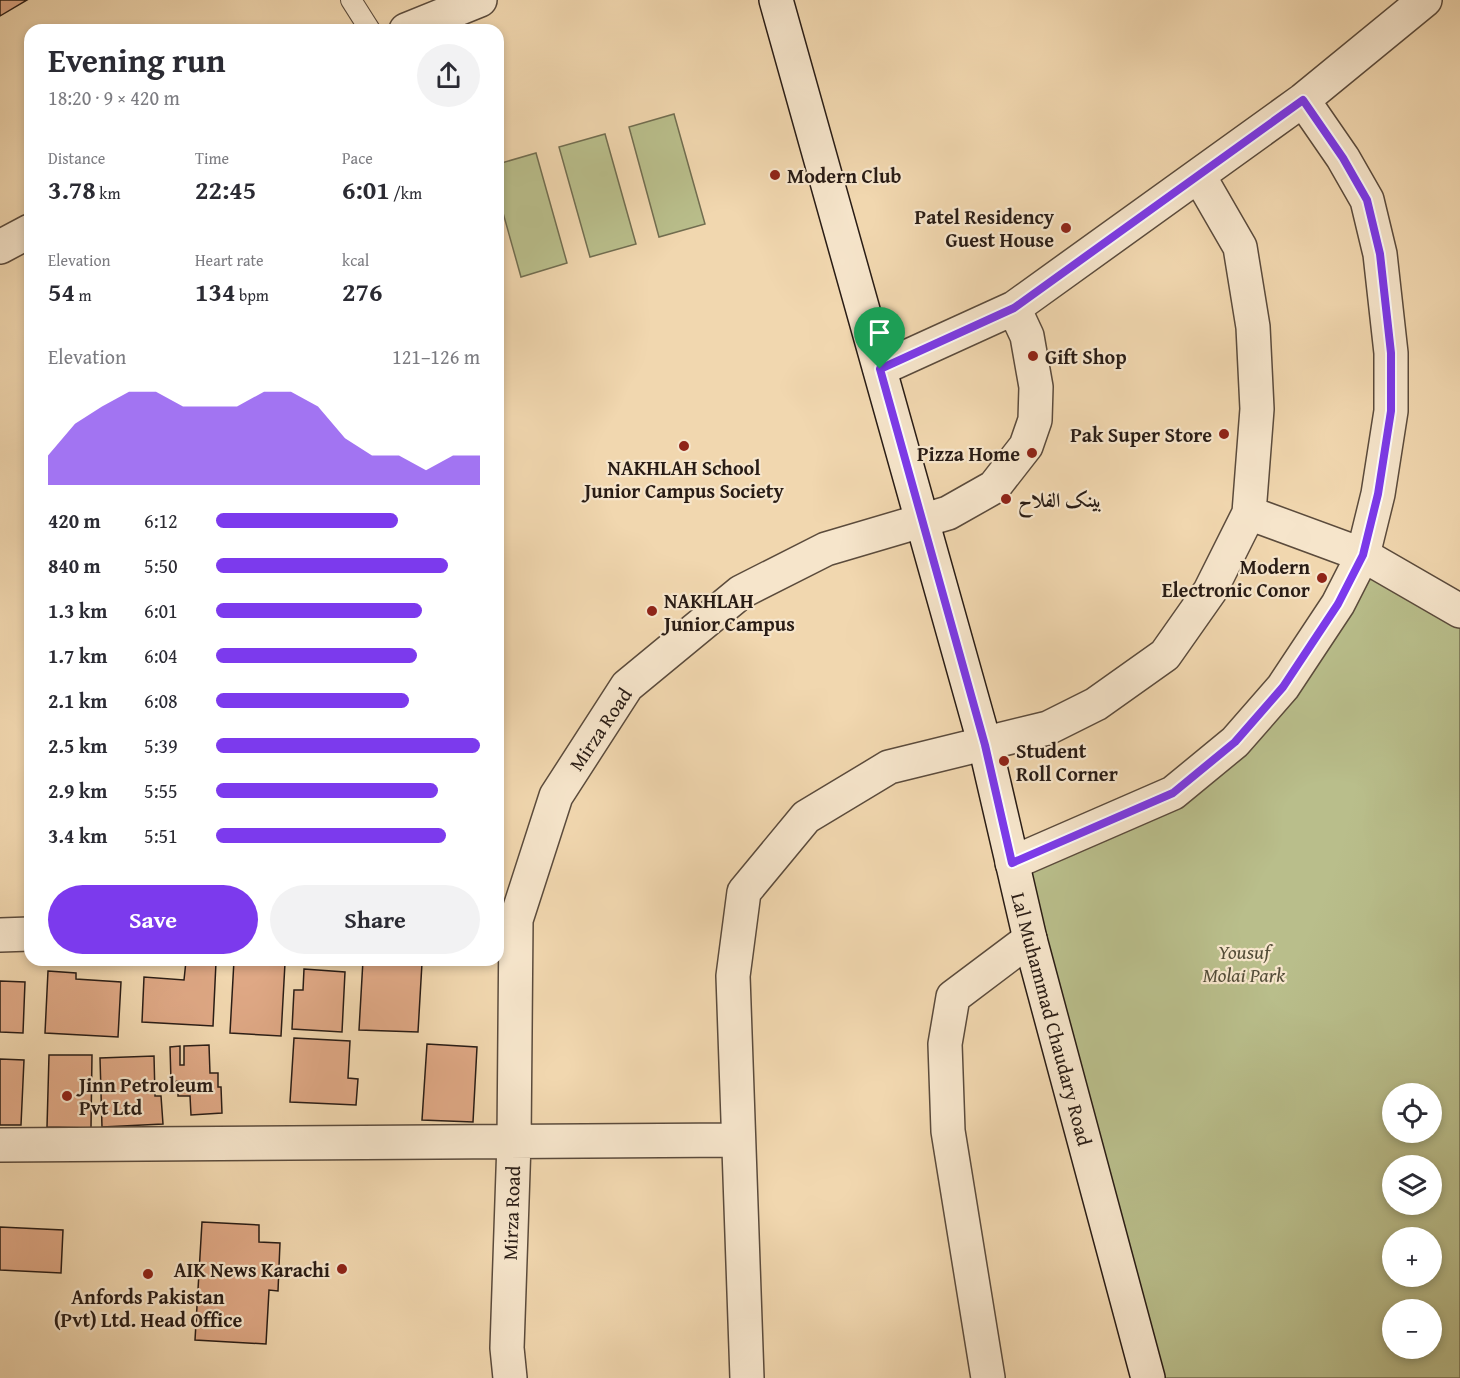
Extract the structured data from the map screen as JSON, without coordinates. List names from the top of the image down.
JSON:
{
  "streets": {
    "street": ["Mirza Road", "Lal Muhammad Chaudary Road"]
  },
  "crossings": [
    ["Mirza Road", "Lal Muhammad Chaudary Road"]
  ],
  "parks": ["Yousuf Molai Park"],
  "places": [
    "Modern Club",
    "Patel Residency Guest House",
    "Gift Shop",
    "Pak Super Store",
    "NAKHLAH School Junior Campus Society",
    "Pizza Home",
    "بینک الفلاح",
    "Modern Electronic Conor",
    "NAKHLAH Junior Campus",
    "Student Roll Corner",
    "Jinn Petroleum Pvt Ltd",
    "AIK News Karachi",
    "Anfords Pakistan (Pvt) Ltd. Head Office"
  ],
  "page": {
    "heading": ["Evening run", "18:20 · 9 × 420 m"],
    "stats": [
      ["Distance", "3.78 km"],
      ["Time", "22:45"],
      ["Pace", "6:01 /km"],
      ["Elevation", "54 m"],
      ["Heart rate", "134 bpm"],
      ["kcal", "276"]
    ],
    "chart": ["Elevation", "121–126 m"],
    "list": [
      {
        "name": "420 m",
        "note": "6:12"
      },
      {
        "name": "840 m",
        "note": "5:50"
      },
      {
        "name": "1.3 km",
        "note": "6:01"
      },
      {
        "name": "1.7 km",
        "note": "6:04"
      },
      {
        "name": "2.1 km",
        "note": "6:08"
      },
      {
        "name": "2.5 km",
        "note": "5:39"
      },
      {
        "name": "2.9 km",
        "note": "5:55"
      },
      {
        "name": "3.4 km",
        "note": "5:51"
      }
    ],
    "buttons": ["Save", "Share"],
    "map_buttons": ["+", "−"]
  }
}
